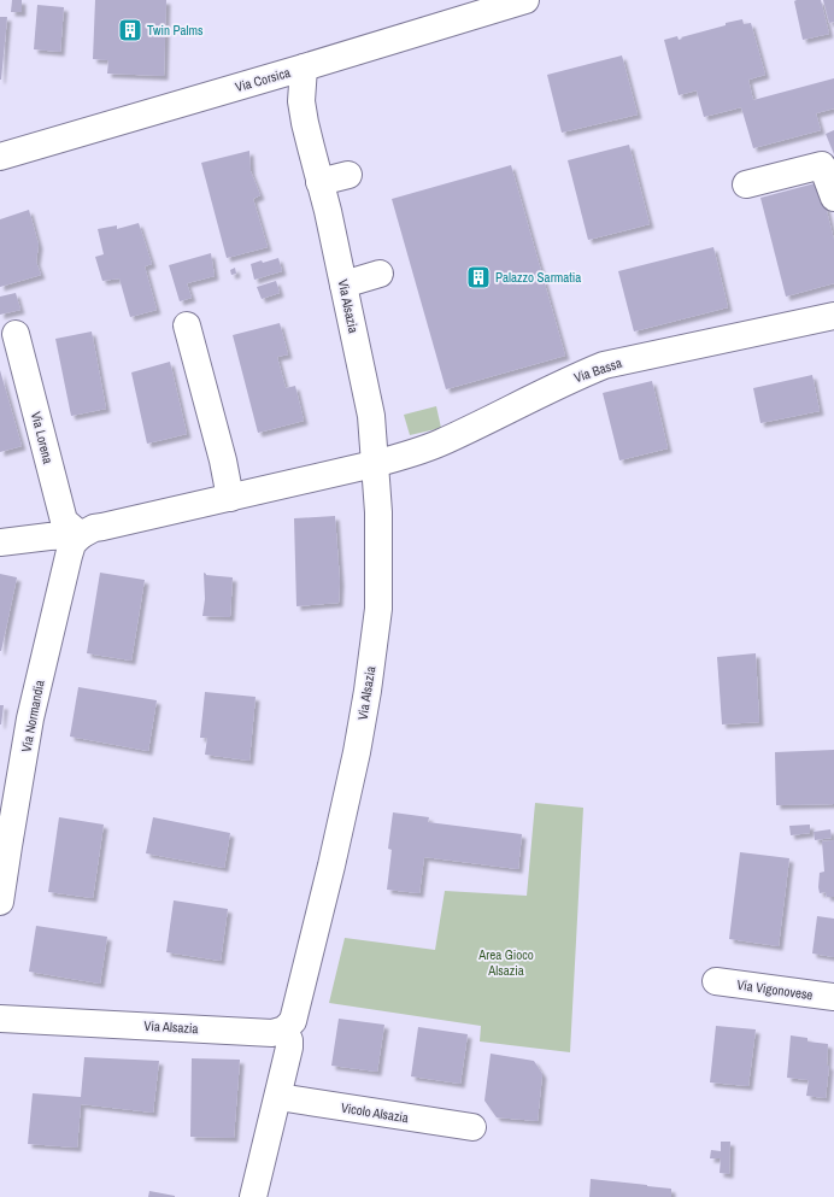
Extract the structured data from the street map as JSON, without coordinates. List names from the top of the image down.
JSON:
{
  "streets": {
    "street": [
      "Via Corsica",
      "Via Alsazia",
      "Via Bassa",
      "Via Lorena",
      "Via Normandia",
      "Via Vigonovese",
      "Vicolo Alsazia"
    ]
  },
  "crossings": [
    ["Via Corsica", "Via Alsazia"],
    ["Via Alsazia", "Via Bassa"],
    ["Via Lorena", "Via Normandia"]
  ],
  "parks": ["Area Gioco Alsazia"],
  "places": {
    "building": ["Twin Palms", "Palazzo Sarmatia"]
  }
}
